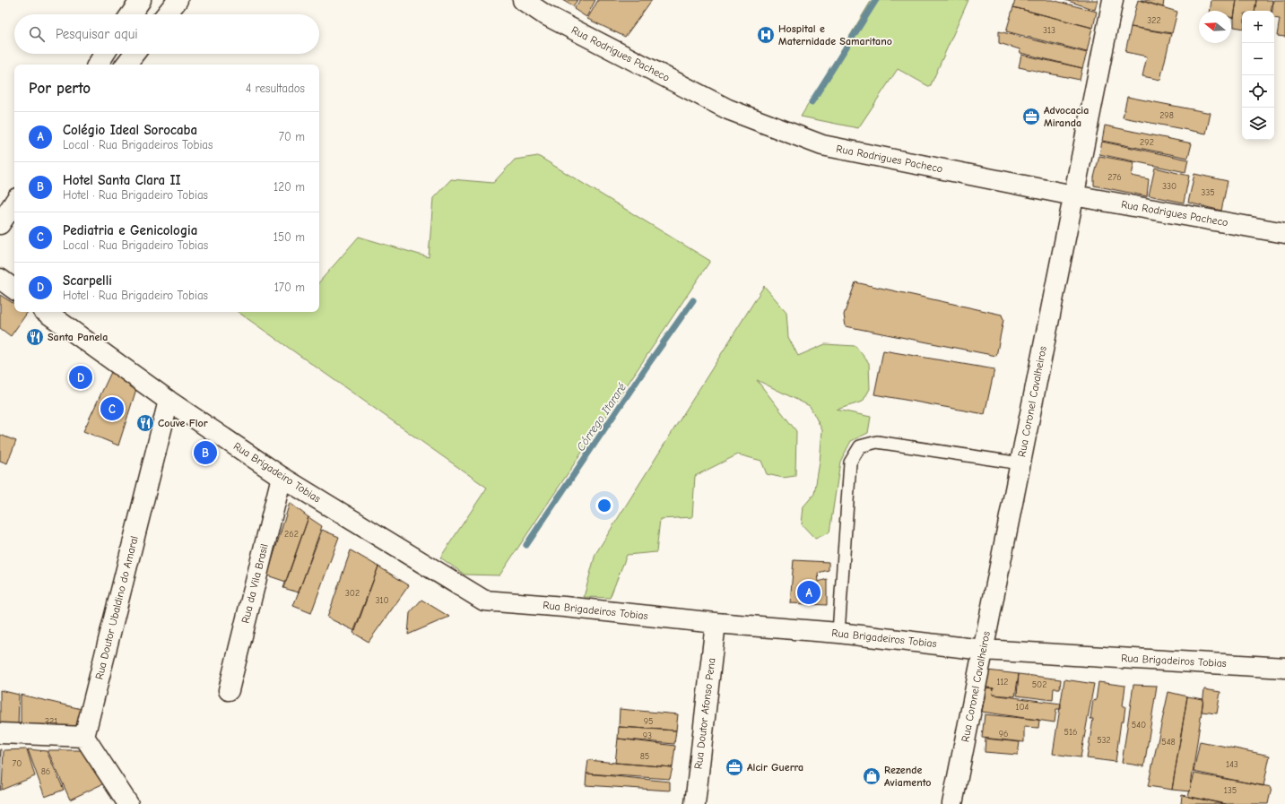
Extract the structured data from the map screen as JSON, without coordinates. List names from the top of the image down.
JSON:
{
  "streets": {
    "street": [
      "Rua Rodrigues Pacheco",
      "Rua Coronel Cavalheiros",
      "Rua Brigadeiro Tobias",
      "Rua da Vila Brasil",
      "Rua Doutor Ubaldino do Amaral",
      "Rua Brigadeiros Tobias",
      "Rua Doutor Afonso Pena"
    ]
  },
  "crossings": [
    ["Rua Rodrigues Pacheco", "Rua Coronel Cavalheiros"],
    ["Rua Coronel Cavalheiros", "Rua Brigadeiros Tobias"],
    ["Rua Brigadeiro Tobias", "Rua da Vila Brasil"],
    ["Rua Brigadeiro Tobias", "Rua Doutor Ubaldino do Amaral"],
    ["Rua Brigadeiro Tobias", "Rua Brigadeiros Tobias"],
    ["Rua Brigadeiros Tobias", "Rua Doutor Afonso Pena"]
  ],
  "water": ["Córrego Itararé"],
  "places": {
    "hospital": ["Hospital e Maternidade Samaritano"],
    "office": ["Advocacia Miranda", "Alcir Guerra"],
    "restaurant": ["Santa Panela", "Couve Flor"],
    "shop": ["Rezende Aviamento"]
  },
  "house_numbers": [
    "322",
    "313",
    "298",
    "292",
    "276",
    "330",
    "335",
    "262",
    "302",
    "310",
    "112",
    "502",
    "104",
    "221",
    "95",
    "540",
    "516",
    "96",
    "93",
    "532",
    "548",
    "85",
    "70",
    "143",
    "86",
    "135"
  ],
  "north": "left",
  "page": {
    "map_buttons": ["+", "−"],
    "search": "Pesquisar aqui",
    "heading": ["Por perto", "4 resultados"],
    "list": [
      {
        "mark": "A",
        "name": "Colégio Ideal Sorocaba",
        "note": "Local · Rua Brigadeiros Tobias",
        "value": "70 m"
      },
      {
        "mark": "B",
        "name": "Hotel Santa Clara II",
        "note": "Hotel · Rua Brigadeiro Tobias",
        "value": "120 m"
      },
      {
        "mark": "C",
        "name": "Pediatria e Genicologia",
        "note": "Local · Rua Brigadeiro Tobias",
        "value": "150 m"
      },
      {
        "mark": "D",
        "name": "Scarpelli",
        "note": "Hotel · Rua Brigadeiro Tobias",
        "value": "170 m"
      }
    ],
    "pins": [
      "D",
      "C",
      "B",
      "A"
    ]
  }
}
